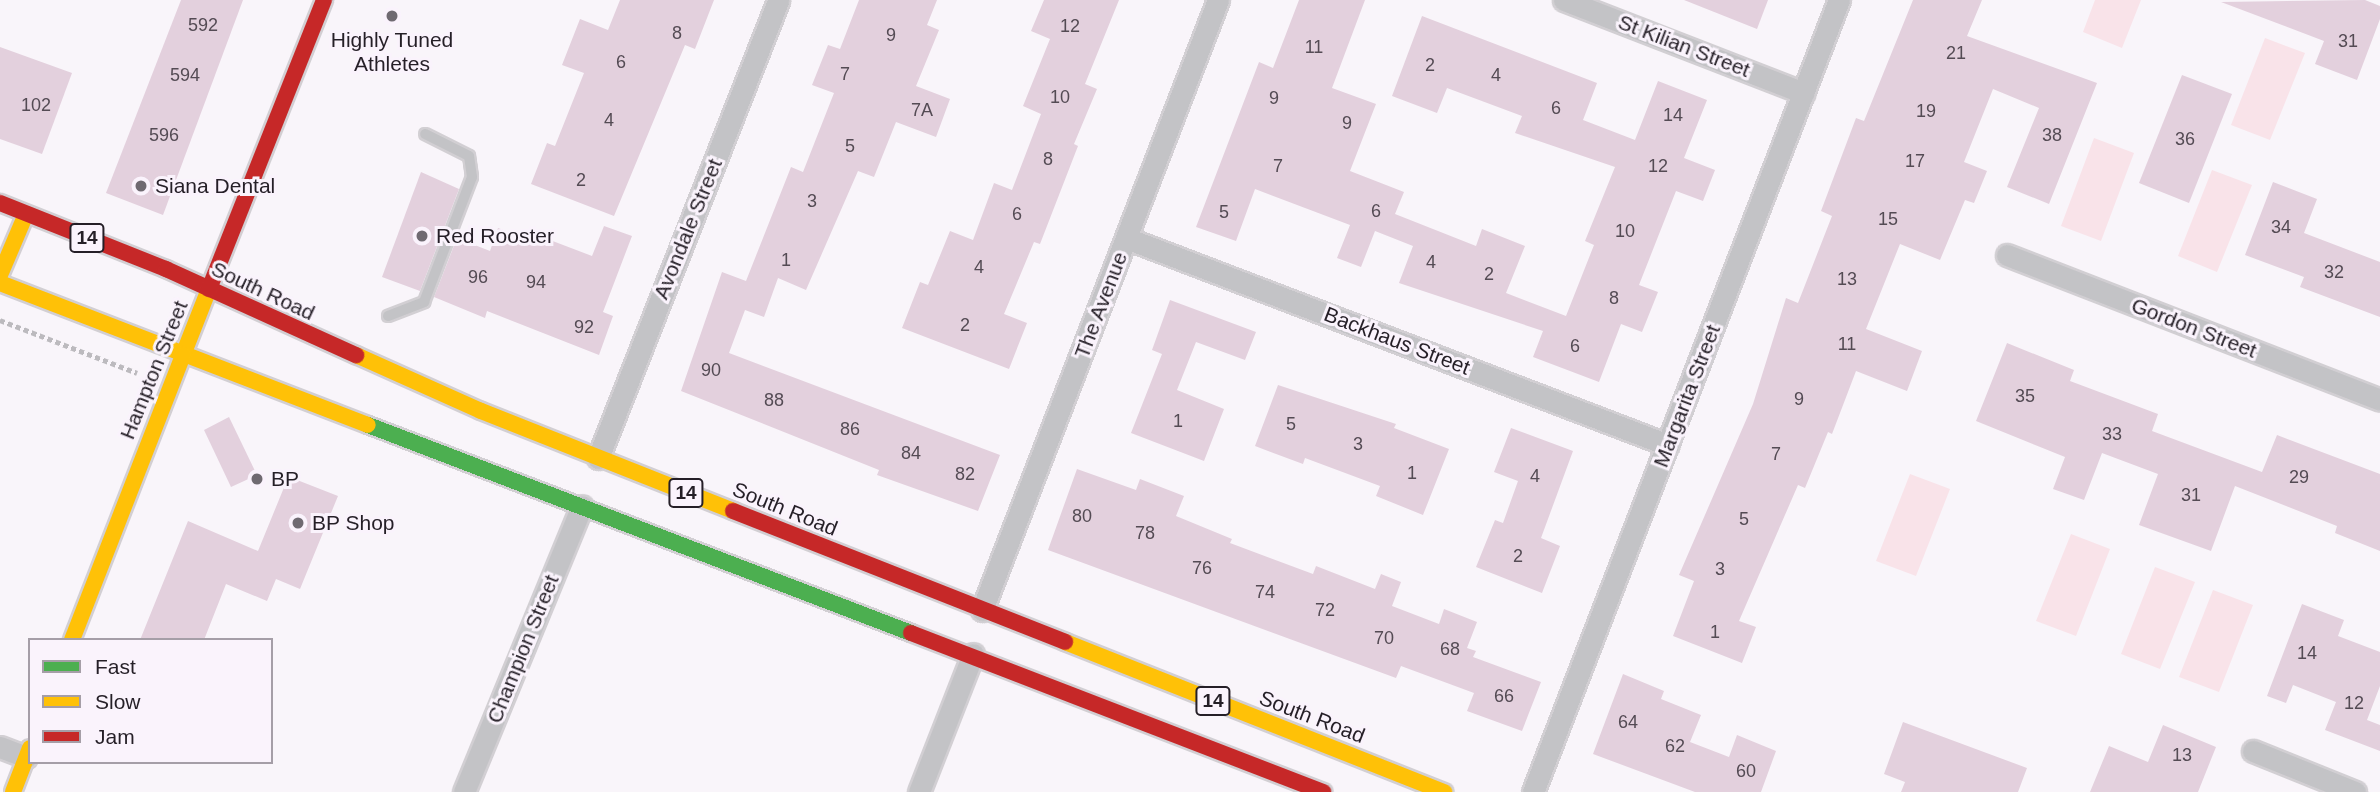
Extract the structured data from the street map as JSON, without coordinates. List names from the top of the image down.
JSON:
{
  "streets": {
    "main road": ["14", "South Road", "Hampton Street"],
    "street": [
      "St Kilian Street",
      "Avondale Street",
      "The Avenue",
      "Gordon Street",
      "Backhaus Street",
      "Margarita Street",
      "Champion Street"
    ]
  },
  "crossings": [
    ["St Kilian Street", "Margarita Street"],
    ["Avondale Street", "South Road"],
    ["14", "Hampton Street"],
    ["14", "Champion Street"],
    ["South Road", "The Avenue"],
    ["South Road", "Hampton Street"],
    ["The Avenue", "Backhaus Street"],
    ["Backhaus Street", "Margarita Street"]
  ],
  "places": [
    "Highly Tuned Athletes",
    "Siana Dental",
    "Red Rooster",
    "BP",
    "BP Shop"
  ],
  "house_numbers": [
    "592",
    "12",
    "8",
    "9",
    "31",
    "11",
    "21",
    "6",
    "2",
    "7",
    "594",
    "4",
    "10",
    "9",
    "102",
    "6",
    "7A",
    "19",
    "14",
    "4",
    "9",
    "596",
    "38",
    "36",
    "5",
    "8",
    "17",
    "7",
    "12",
    "2",
    "3",
    "6",
    "5",
    "6",
    "15",
    "34",
    "10",
    "1",
    "4",
    "4",
    "32",
    "2",
    "96",
    "13",
    "94",
    "8",
    "2",
    "92",
    "11",
    "6",
    "90",
    "35",
    "9",
    "88",
    "1",
    "5",
    "86",
    "33",
    "3",
    "84",
    "7",
    "1",
    "82",
    "4",
    "29",
    "31",
    "80",
    "5",
    "78",
    "2",
    "76",
    "3",
    "74",
    "72",
    "1",
    "70",
    "68",
    "14",
    "66",
    "12",
    "64",
    "62",
    "13",
    "60"
  ],
  "legend": ["Fast", "Slow", "Jam"]
}
